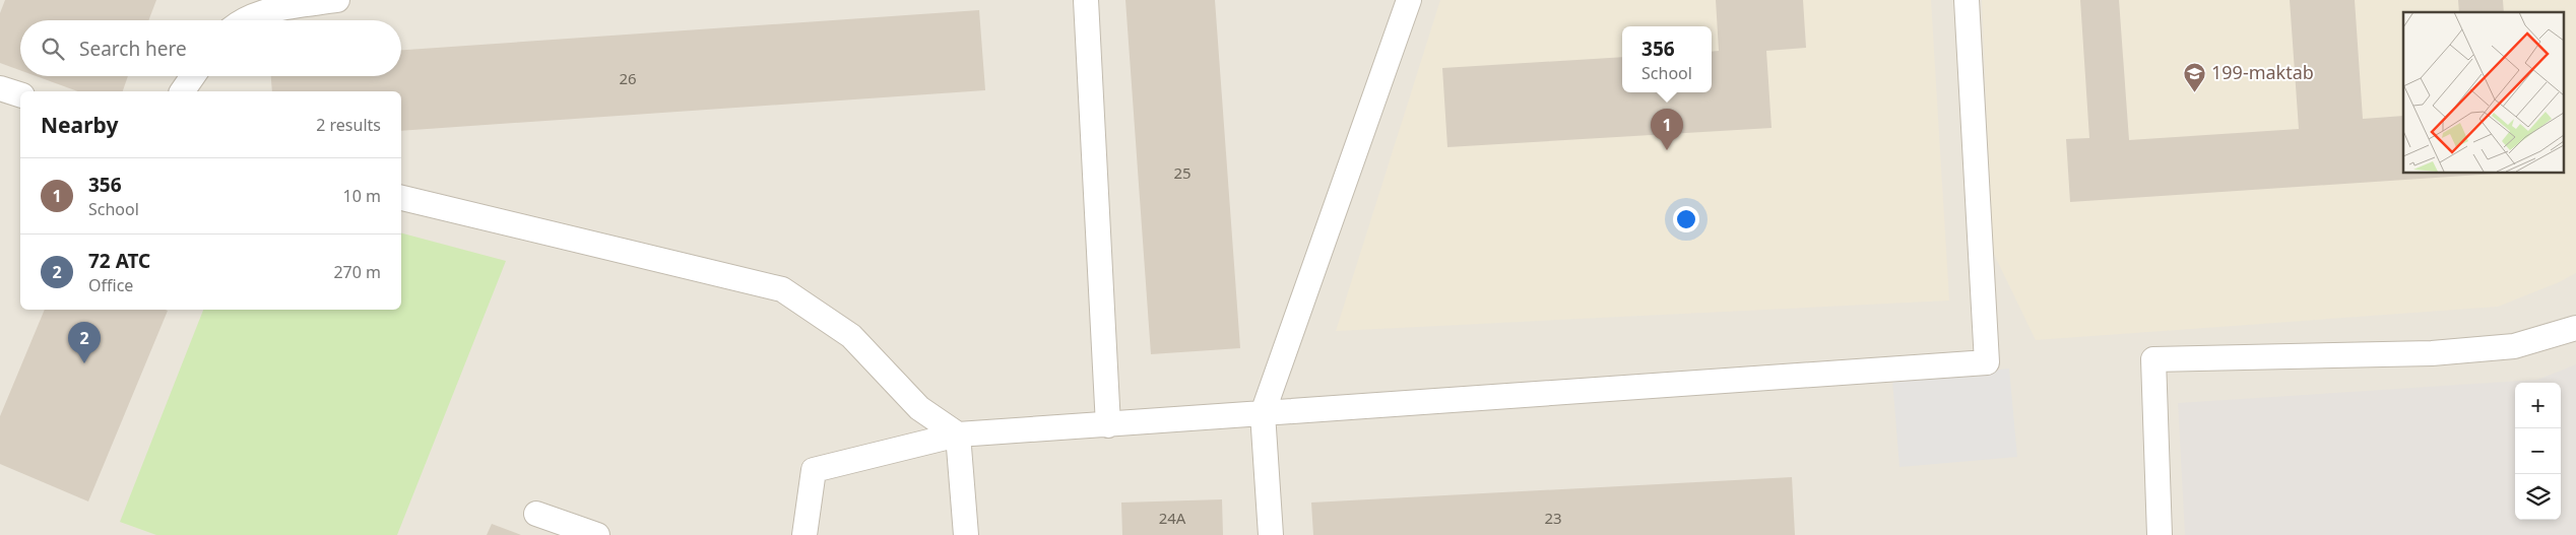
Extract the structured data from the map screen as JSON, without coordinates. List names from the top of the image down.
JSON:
{
  "places": {
    "school or university": ["199-maktab"]
  },
  "house_numbers": [
    "26",
    "25",
    "24А",
    "23"
  ],
  "page": {
    "search": "Search here",
    "popup": ["356", "School"],
    "heading": ["Nearby", "2 results"],
    "pins": ["1", "2"],
    "list": [
      {
        "mark": "1",
        "name": "356",
        "note": "School",
        "value": "10 m"
      },
      {
        "mark": "2",
        "name": "72 АТС",
        "note": "Office",
        "value": "270 m"
      }
    ],
    "map_buttons": ["+", "−"]
  }
}
